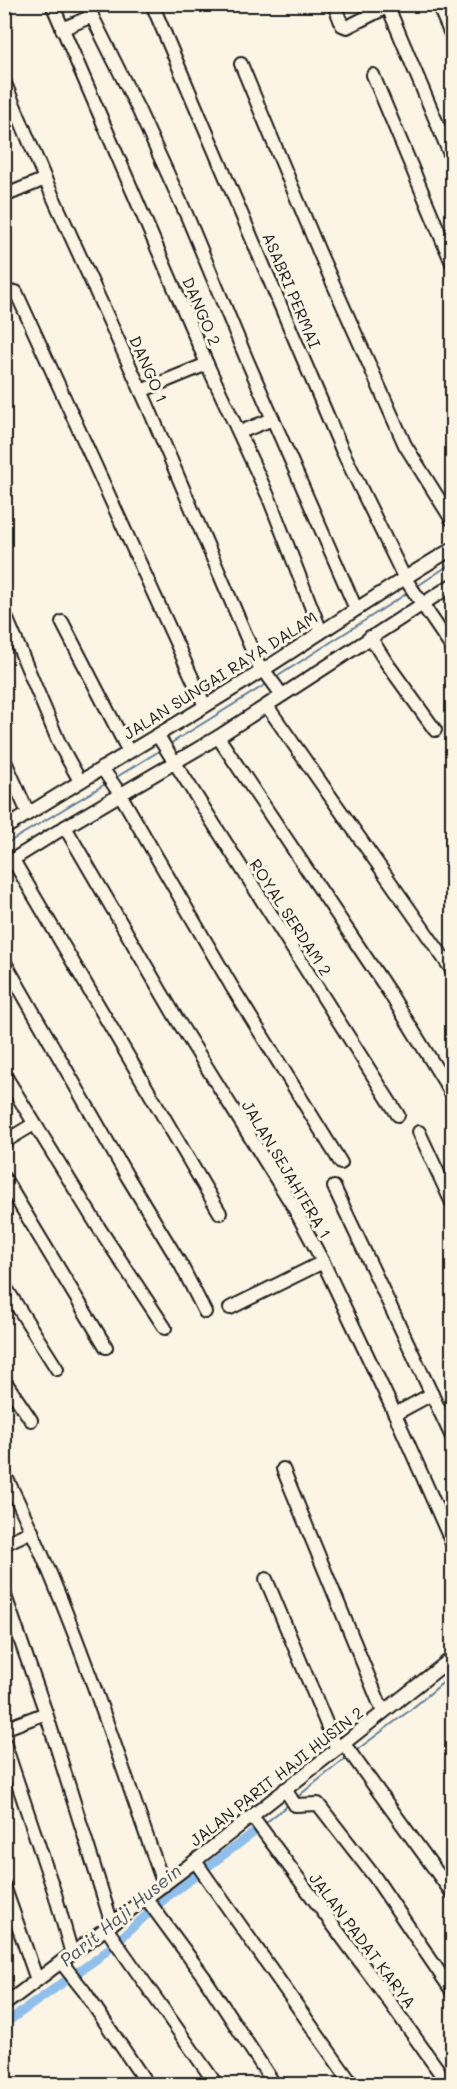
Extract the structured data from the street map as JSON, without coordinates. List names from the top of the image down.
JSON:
{
  "streets": {
    "street": [
      "ASABRI PERMAI",
      "DANGO 2",
      "DANGO 1",
      "JALAN SUNGAI RAYA DALAM",
      "ROYAL SERDAM 2",
      "JALAN SEJAHTERA 1",
      "JALAN PARIT HAJI HUSIN 2",
      "JALAN PADAT KARYA"
    ]
  },
  "crossings": [
    ["ASABRI PERMAI", "JALAN SUNGAI RAYA DALAM"],
    ["DANGO 2", "JALAN SUNGAI RAYA DALAM"],
    ["DANGO 1", "JALAN SUNGAI RAYA DALAM"],
    ["JALAN SUNGAI RAYA DALAM", "ROYAL SERDAM 2"],
    ["JALAN PARIT HAJI HUSIN 2", "JALAN PADAT KARYA"]
  ],
  "water": ["Parit Haji Husein"]
}
